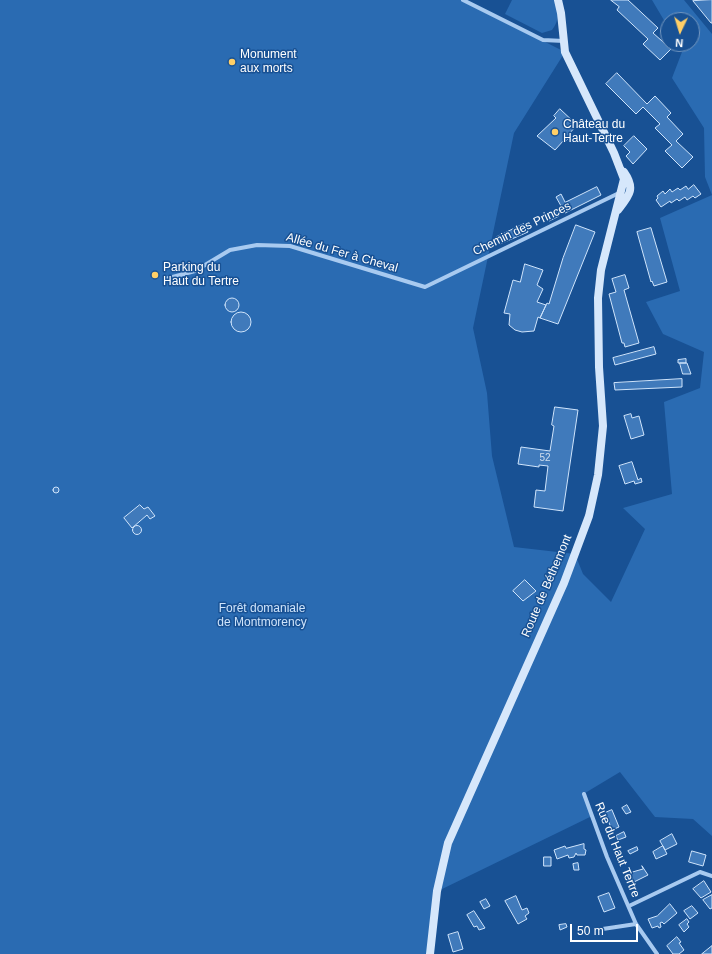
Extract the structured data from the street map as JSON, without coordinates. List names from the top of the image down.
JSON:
{
  "streets": {
    "street": [
      "Chemin des Princes",
      "Allée du Fer à Cheval",
      "Route de Béthemont",
      "Rue du Haut Tertre"
    ]
  },
  "crossings": [
    ["Chemin des Princes", "Allée du Fer à Cheval"],
    ["Chemin des Princes", "Route de Béthemont"]
  ],
  "parks": ["Forêt domaniale de Montmorency"],
  "places": ["Monument aux morts", "Château du Haut-Tertre", "Parking du Haut du Tertre"],
  "house_numbers": ["52"],
  "scale_bar": "50 m",
  "north": "bottom"
}
